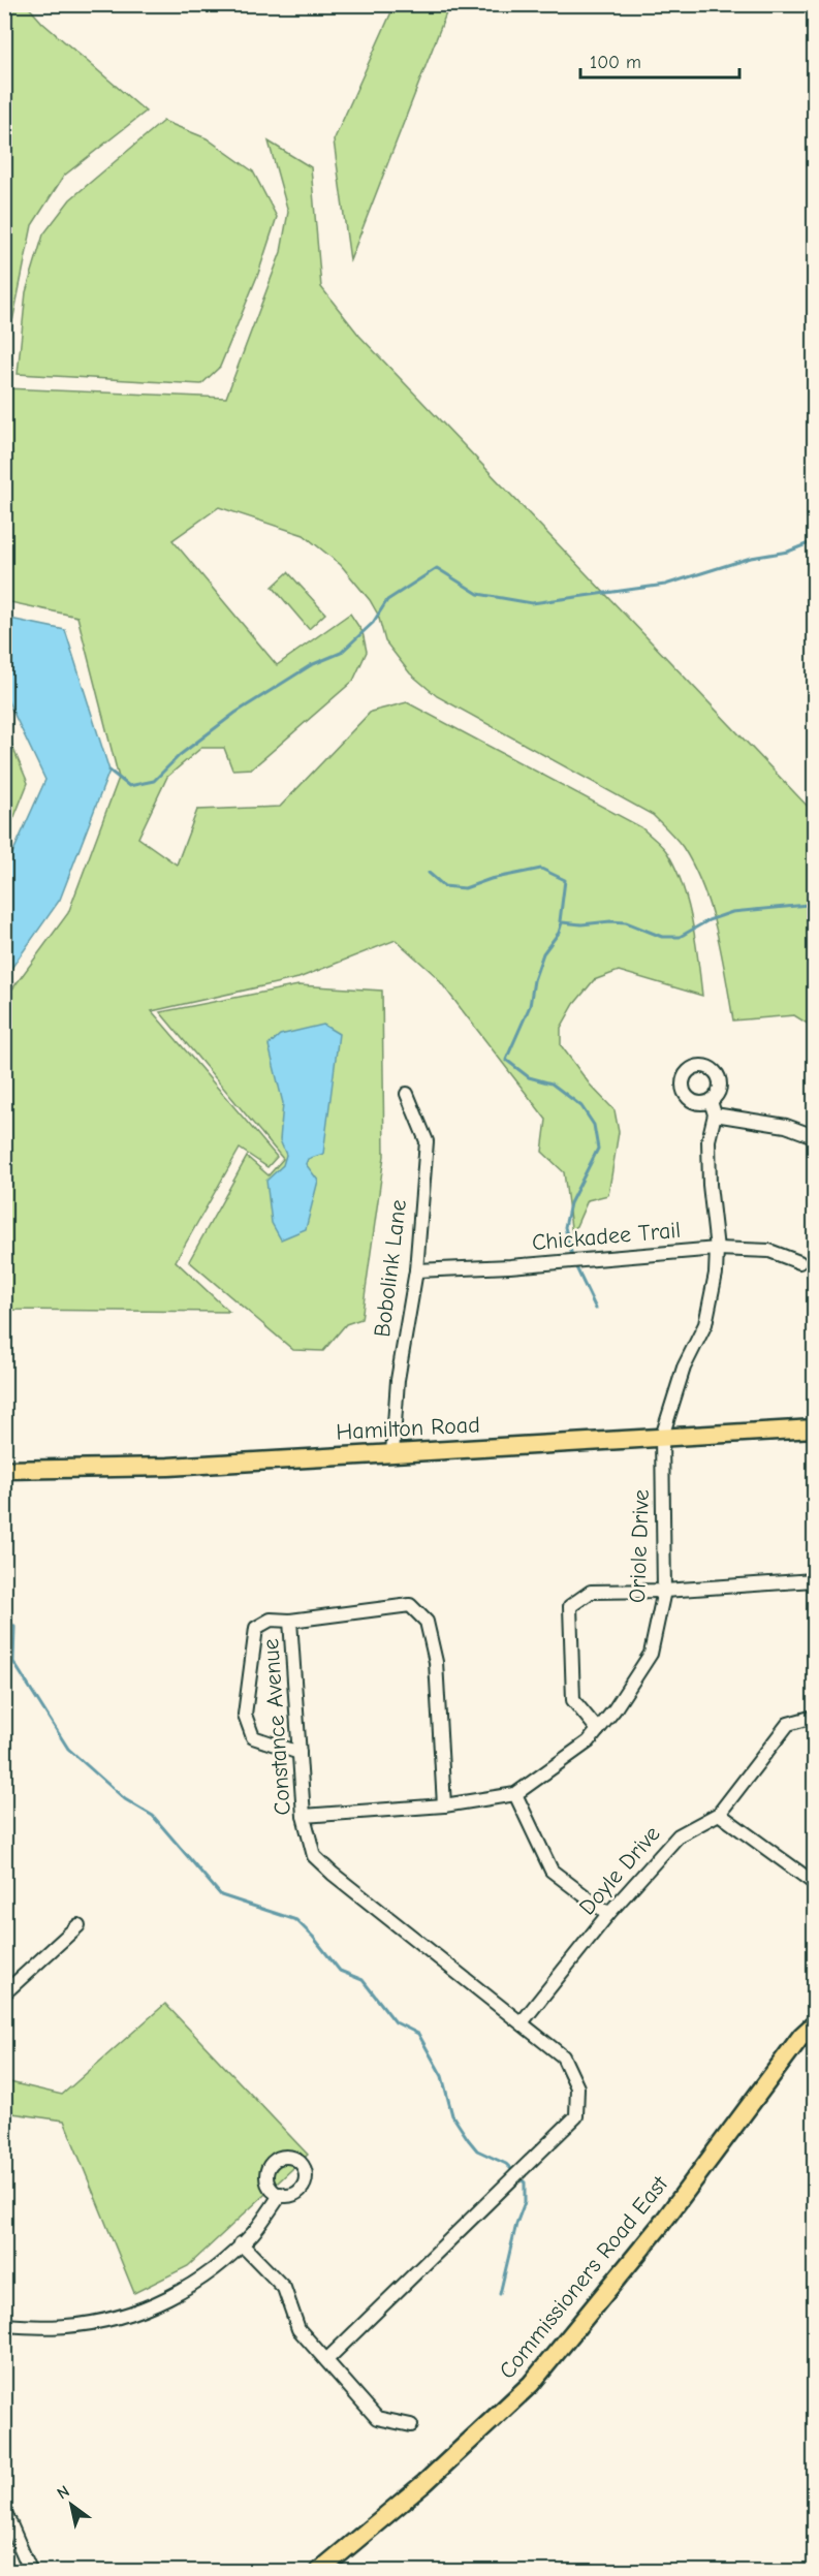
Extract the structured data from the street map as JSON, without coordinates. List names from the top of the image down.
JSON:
{
  "streets": {
    "main road": ["Hamilton Road", "Commissioners Road East"],
    "street": [
      "Chickadee Trail",
      "Bobolink Lane",
      "Oriole Drive",
      "Constance Avenue",
      "Doyle Drive"
    ]
  },
  "crossings": [
    ["Chickadee Trail", "Bobolink Lane"],
    ["Chickadee Trail", "Oriole Drive"],
    ["Bobolink Lane", "Hamilton Road"],
    ["Hamilton Road", "Oriole Drive"],
    ["Oriole Drive", "Constance Avenue"],
    ["Constance Avenue", "Doyle Drive"]
  ],
  "scale_bar": "100 m",
  "north": "top left"
}
